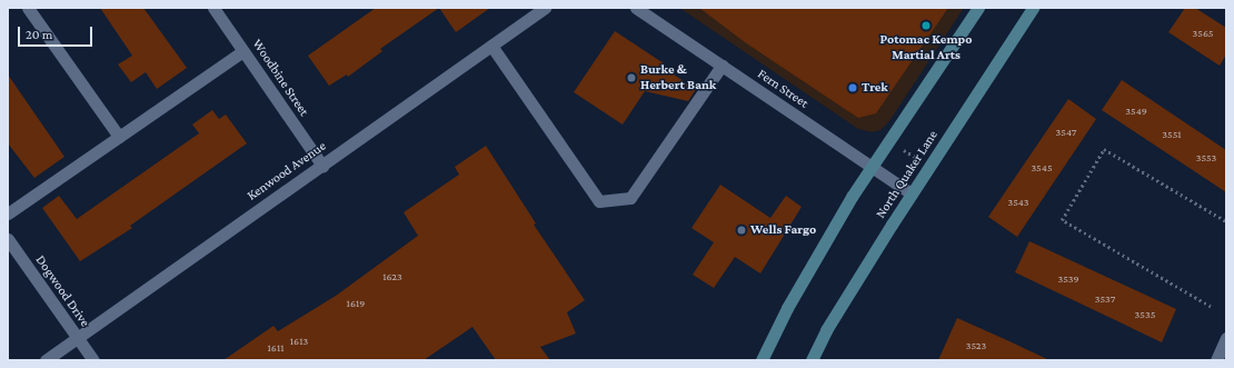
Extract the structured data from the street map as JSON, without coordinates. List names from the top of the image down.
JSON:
{
  "streets": {
    "main road": ["North Quaker Lane"],
    "street": [
      "Woodbine Street",
      "Fern Street",
      "Kenwood Avenue",
      "Dogwood Drive"
    ]
  },
  "crossings": [
    ["Woodbine Street", "Kenwood Avenue"],
    ["Fern Street", "North Quaker Lane"],
    ["Kenwood Avenue", "Dogwood Drive"]
  ],
  "places": [
    "Potomac Kempo Martial Arts",
    "Burke & Herbert Bank",
    "Trek",
    "Wells Fargo"
  ],
  "house_numbers": [
    "3565",
    "3549",
    "3547",
    "3551",
    "3553",
    "3545",
    "3543",
    "1623",
    "3539",
    "3537",
    "1619",
    "3535",
    "1613",
    "3523",
    "1611"
  ],
  "scale_bar": "20 m"
}
